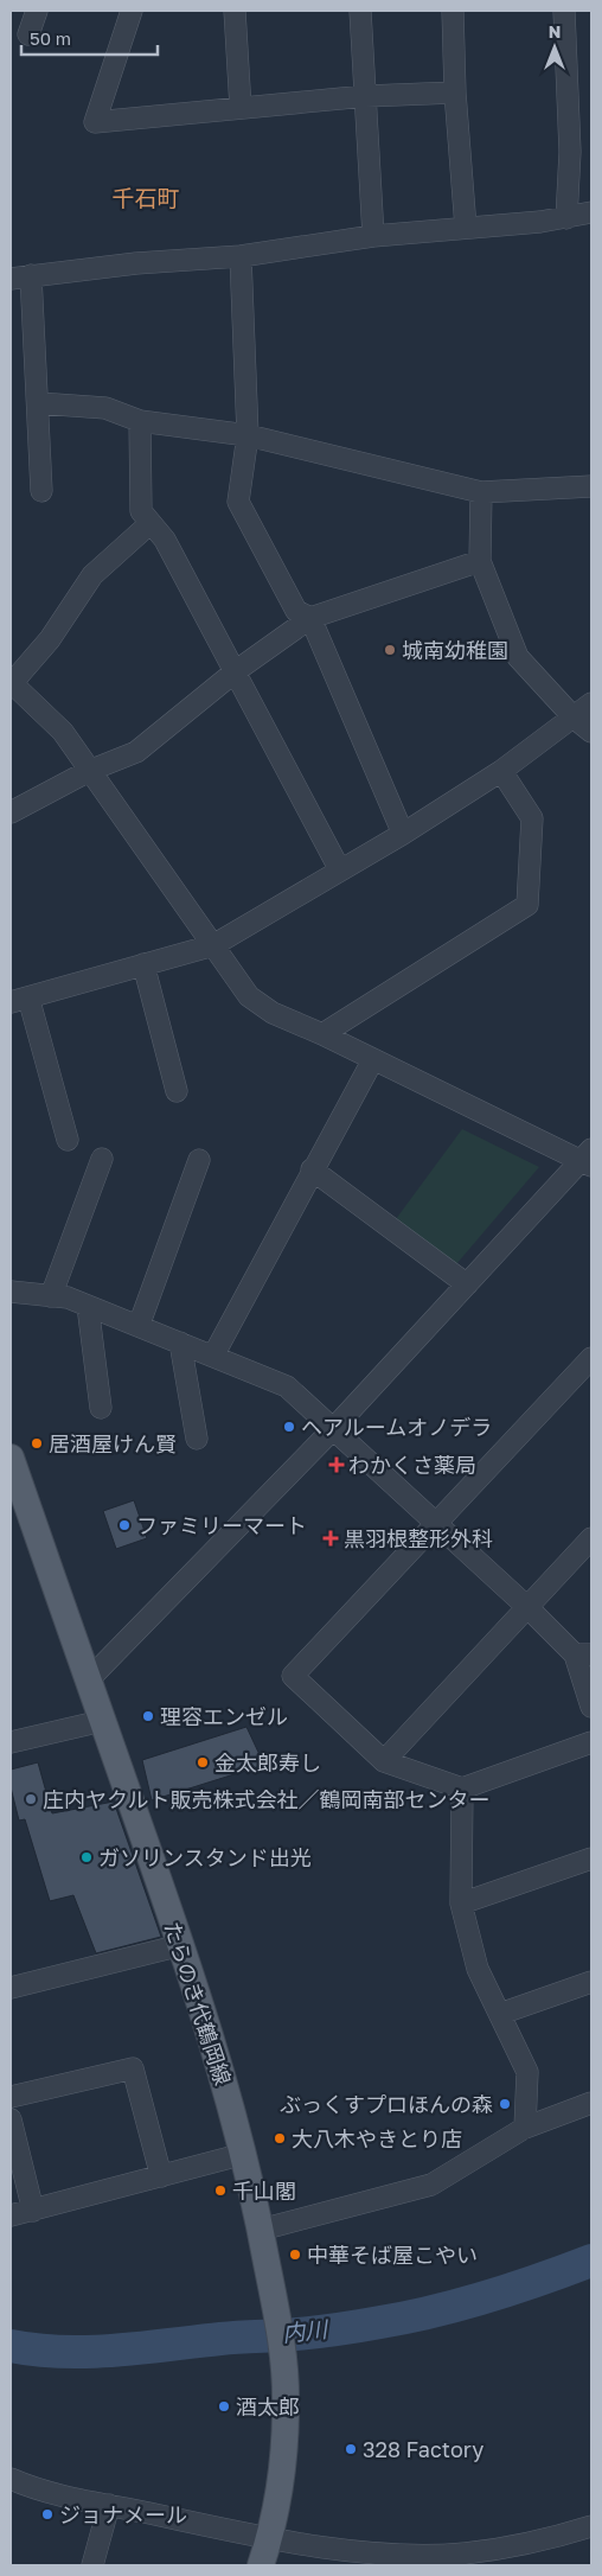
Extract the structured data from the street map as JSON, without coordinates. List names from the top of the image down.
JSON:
{
  "streets": {
    "main road": ["たらのき代鶴岡線"]
  },
  "districts": ["千石町"],
  "water": ["内川"],
  "places": {
    "other": [
      "城南幼稚園",
      "ヘアルームオノデラ",
      "居酒屋けん賢",
      "ファミリーマート",
      "理容エンゼル",
      "金太郎寿し",
      "庄内ヤクルト販売株式会社／鶴岡南部センター",
      "ガソリンスタンド出光",
      "ぶっくすプロほんの森",
      "大八木やきとり店",
      "千山閣",
      "中華そば屋こやい",
      "酒太郎",
      "328 Factory",
      "ジョナメール"
    ],
    "health": ["わかくさ薬局", "黒羽根整形外科"]
  },
  "scale_bar": "50 m",
  "north": "top"
}
